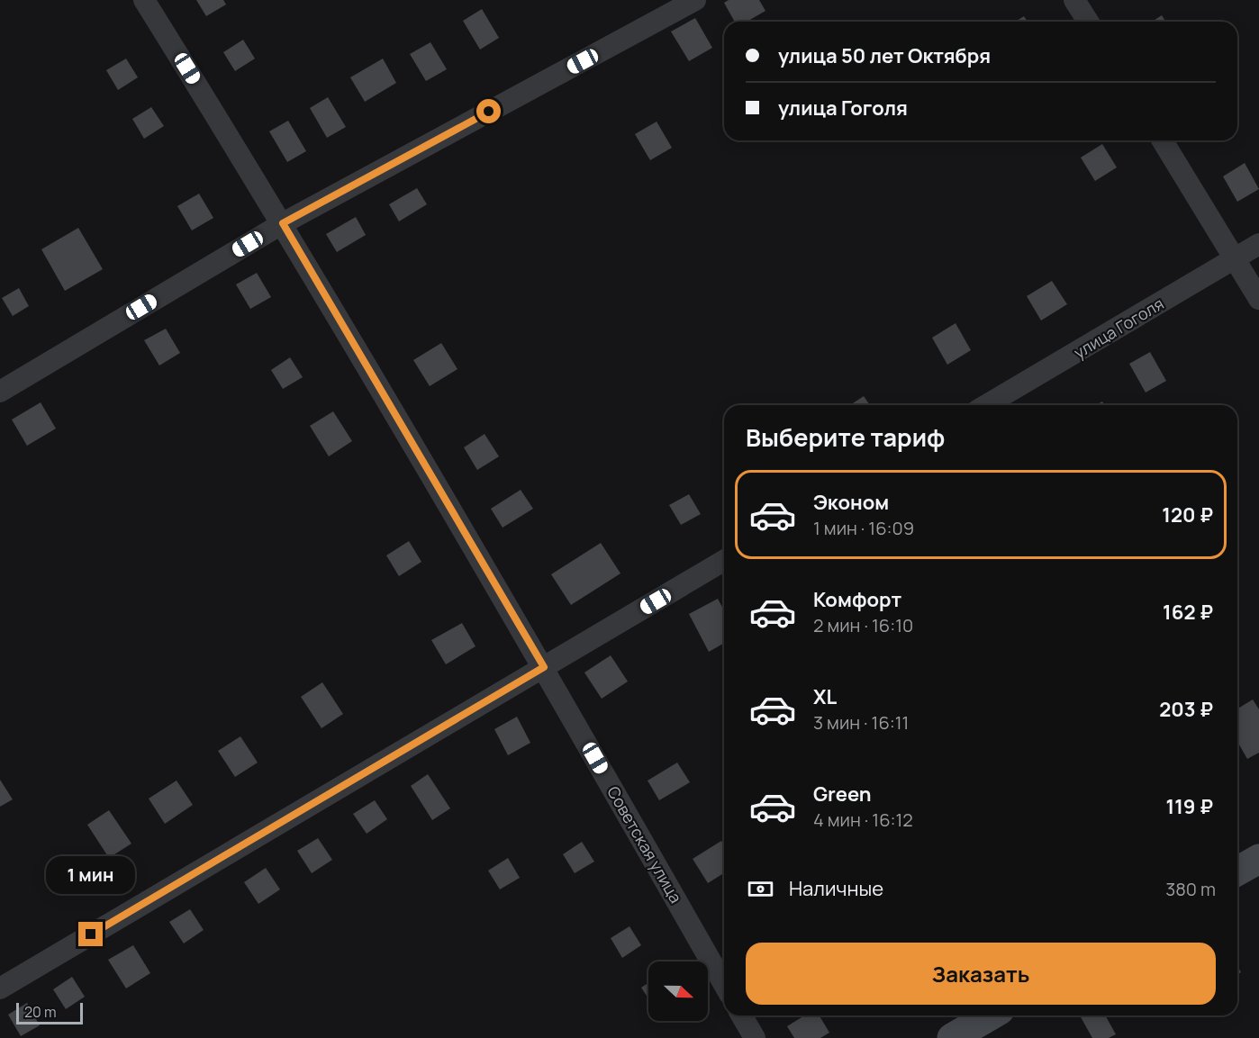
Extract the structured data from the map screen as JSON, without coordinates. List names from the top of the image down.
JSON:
{
  "streets": {
    "street": ["улица Гоголя", "Советская улица"]
  },
  "scale_bar": "20 m",
  "north": "right",
  "page": {
    "banner": ["улица 50 лет Октября", "улица Гоголя"],
    "heading": "Выберите тариф",
    "list": [
      {
        "name": "Эконом",
        "note": "1 мин · 16:09",
        "value": "120 ₽"
      },
      {
        "name": "Комфорт",
        "note": "2 мин · 16:10",
        "value": "162 ₽"
      },
      {
        "name": "XL",
        "note": "3 мин · 16:11",
        "value": "203 ₽"
      },
      {
        "name": "Green",
        "note": "4 мин · 16:12",
        "value": "119 ₽"
      }
    ],
    "bubble": "1 мин",
    "pay": ["Наличные", "380 m"],
    "buttons": "Заказать",
    "scale": "20 m"
  }
}
